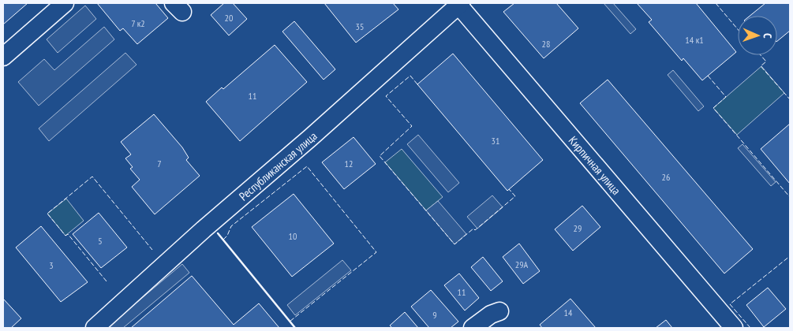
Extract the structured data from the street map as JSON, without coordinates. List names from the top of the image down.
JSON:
{
  "streets": {
    "street": ["Республиканская улица", "Кирпичная улица"]
  },
  "crossings": [
    ["Республиканская улица", "Кирпичная улица"]
  ],
  "house_numbers": [
    "20",
    "7 к2",
    "35",
    "14 к1",
    "28",
    "11",
    "31",
    "7",
    "12",
    "26",
    "29",
    "10",
    "5",
    "29А",
    "3",
    "11",
    "14",
    "9"
  ],
  "north": "right"
}
